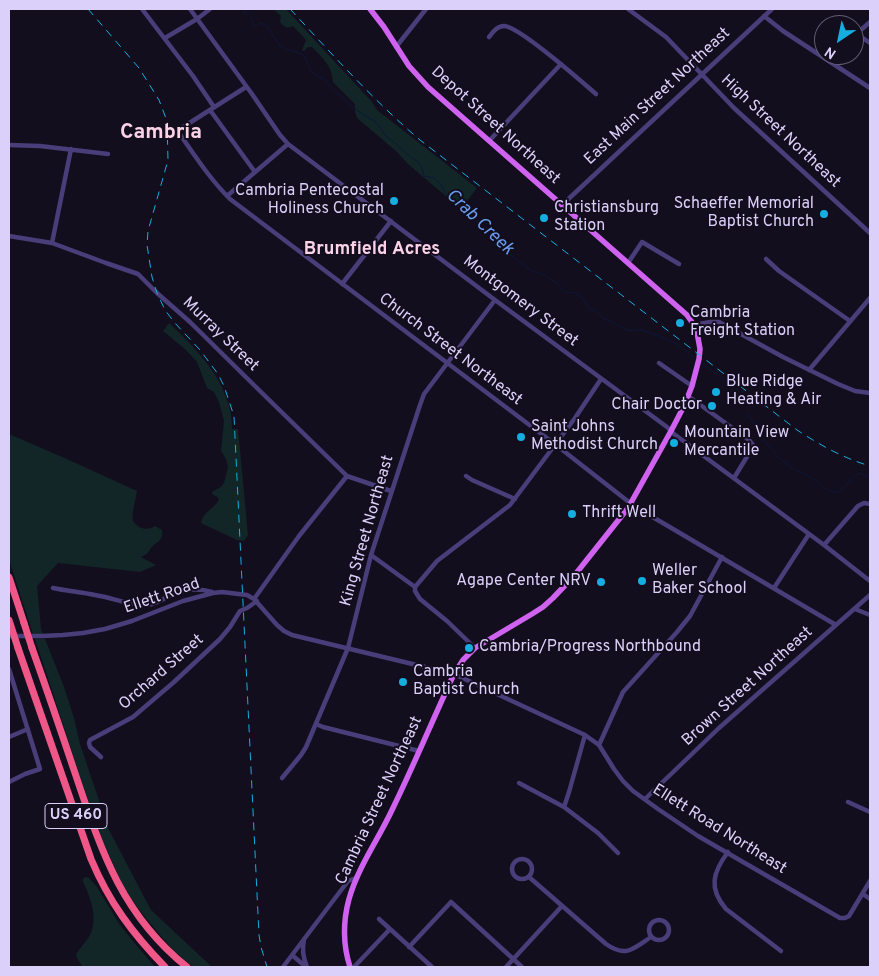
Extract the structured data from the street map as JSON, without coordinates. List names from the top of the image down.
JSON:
{
  "streets": {
    "highway": ["US 460"],
    "main road": ["Depot Street Northeast", "Cambria Street Northeast"],
    "street": [
      "East Main Street Northeast",
      "High Street Northeast",
      "Montgomery Street",
      "Murray Street",
      "Church Street Northeast",
      "King Street Northeast",
      "Ellett Road",
      "Orchard Street",
      "Brown Street Northeast",
      "Ellett Road Northeast"
    ]
  },
  "crossings": [
    ["East Main Street Northeast", "Depot Street Northeast"],
    ["East Main Street Northeast", "High Street Northeast"],
    ["Depot Street Northeast", "Cambria Street Northeast"],
    ["Montgomery Street", "King Street Northeast"],
    ["Montgomery Street", "Cambria Street Northeast"],
    ["Murray Street", "King Street Northeast"],
    ["Murray Street", "Orchard Street"],
    ["Church Street Northeast", "King Street Northeast"],
    ["Church Street Northeast", "Brown Street Northeast"],
    ["Church Street Northeast", "Cambria Street Northeast"],
    ["Ellett Road", "Orchard Street"],
    ["Brown Street Northeast", "Ellett Road Northeast"],
    ["Cambria Street Northeast", "Ellett Road Northeast"]
  ],
  "districts": ["Cambria", "Brumfield Acres"],
  "water": ["Crab Creek"],
  "places": [
    "Cambria Pentecostal Holiness Church",
    "Schaeffer Memorial Baptist Church",
    "Christiansburg Station",
    "Cambria Freight Station",
    "Blue Ridge Heating & Air",
    "Chair Doctor",
    "Saint Johns Methodist Church",
    "Mountain View Mercantile",
    "Thrift Well",
    "Weller Baker School",
    "Agape Center NRV",
    "Cambria/Progress Northbound",
    "Cambria Baptist Church"
  ],
  "north": "bottom left"
}
